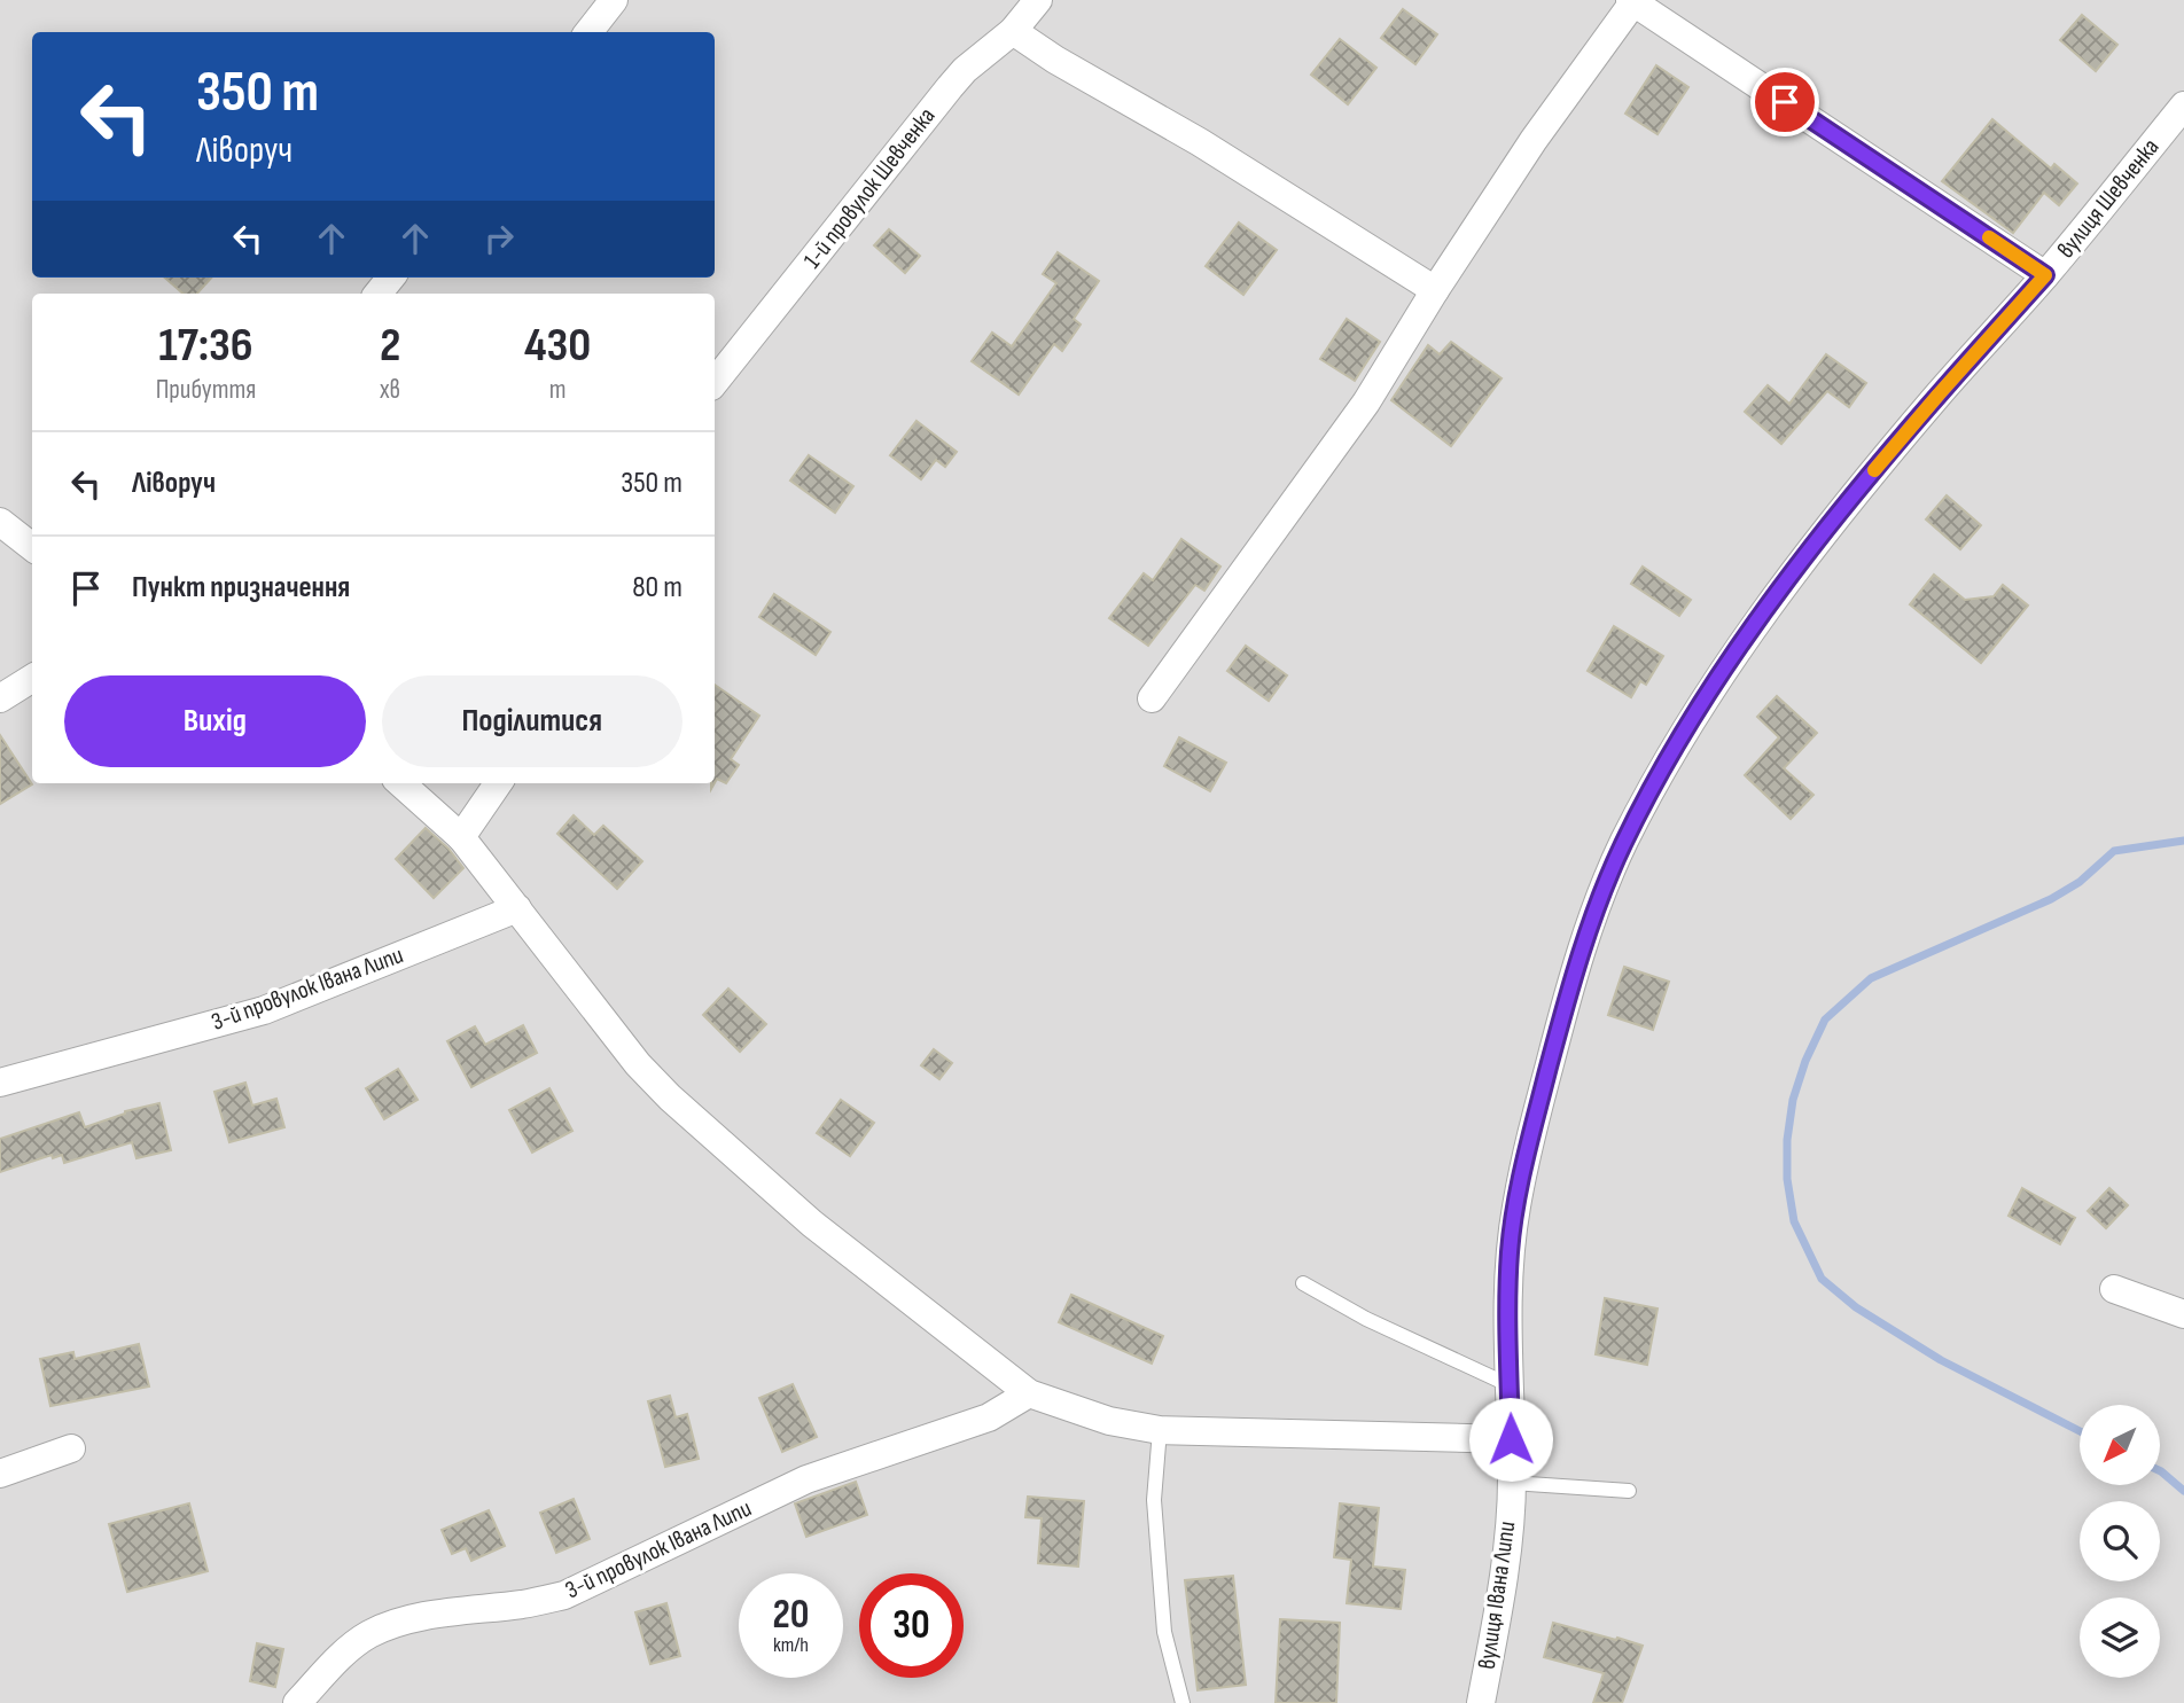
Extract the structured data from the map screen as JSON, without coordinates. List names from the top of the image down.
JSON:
{
  "streets": {
    "street": [
      "1-й провулок Шевченка",
      "вулиця Шевченка",
      "3-й провулок Івана Липи",
      "вулиця Івана Липи"
    ]
  },
  "crossings": [
    ["вулиця Шевченка", "вулиця Івана Липи"]
  ],
  "north": "bottom left",
  "page": {
    "turn": ["350 m", "Ліворуч"],
    "eta": [
      "17:36",
      "Прибуття",
      "2",
      "хв",
      "430",
      "m"
    ],
    "list": [
      {
        "name": "Ліворуч",
        "value": "350 m"
      },
      {
        "name": "Пункт призначення",
        "value": "80 m"
      }
    ],
    "buttons": ["Вихід", "Поділитися"],
    "speed": "20 km/h",
    "limit": "30"
  }
}
